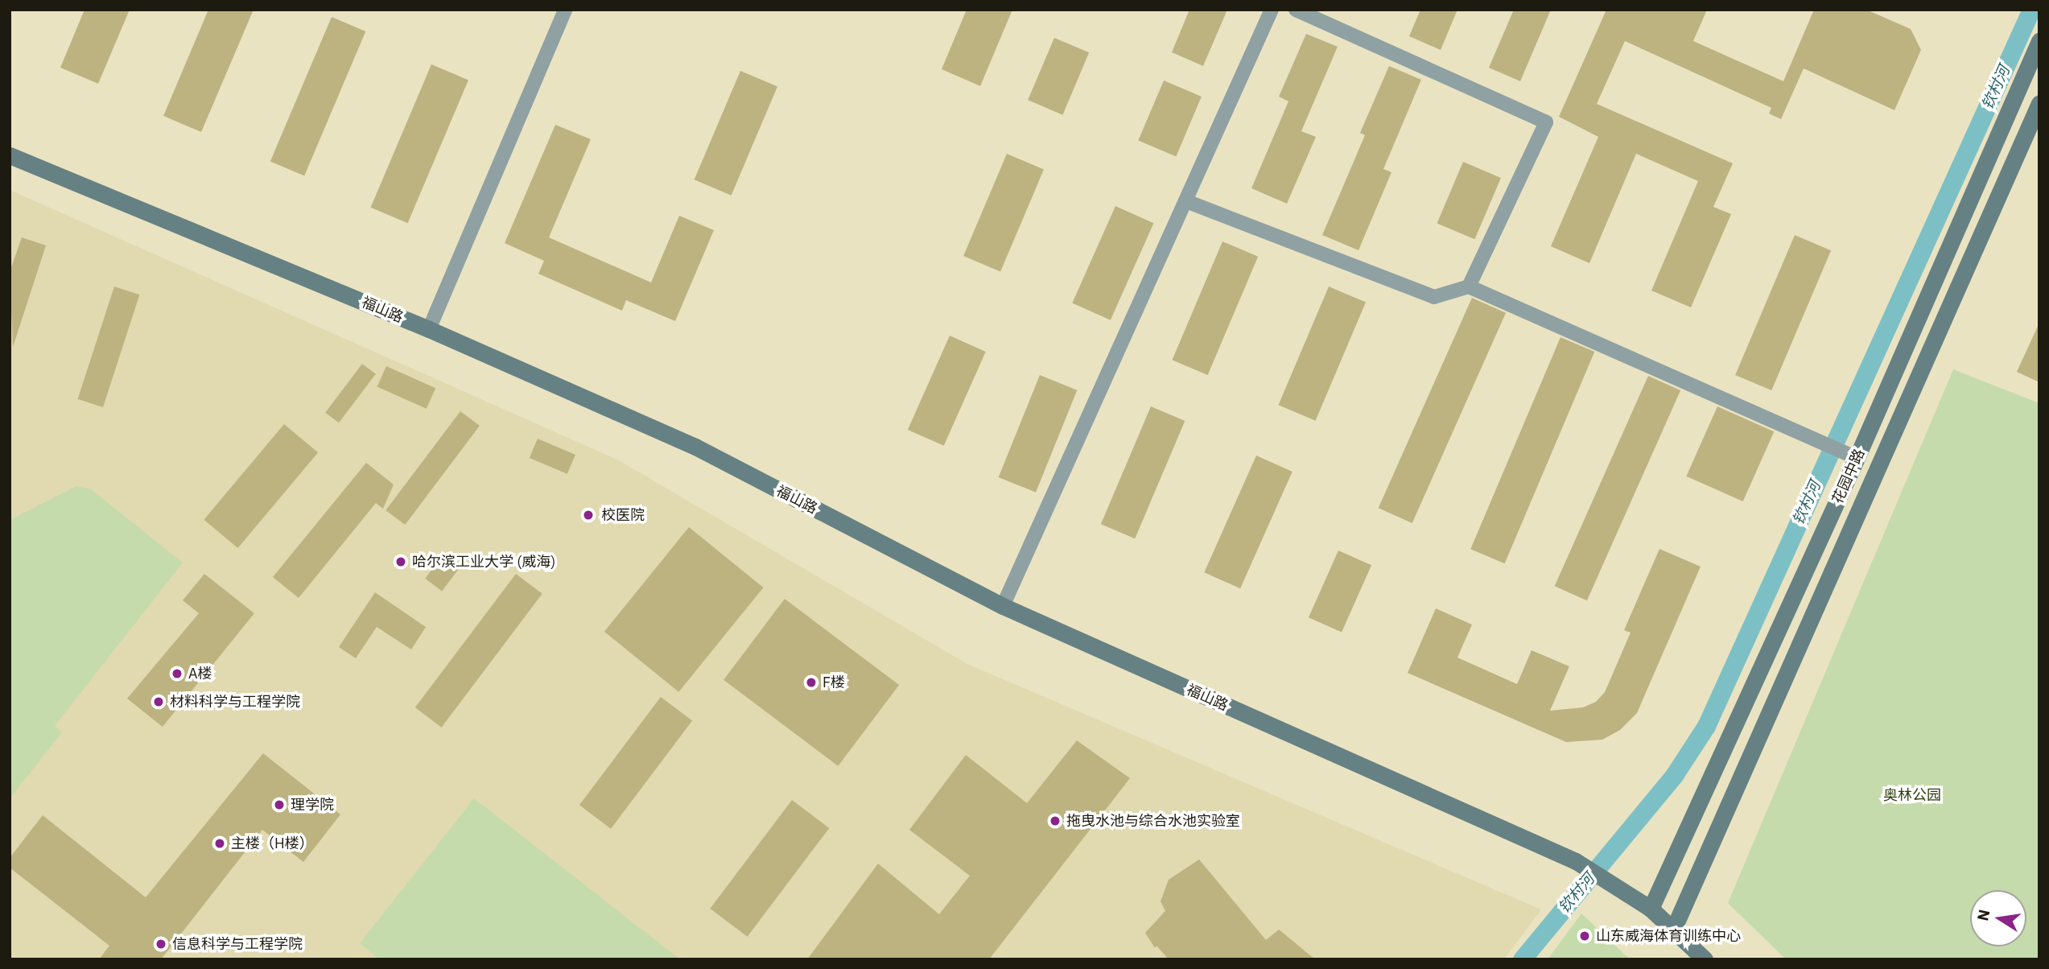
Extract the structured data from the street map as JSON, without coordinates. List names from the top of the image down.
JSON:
{
  "streets": {
    "main road": ["福山路", "花园中路"]
  },
  "crossings": [
    ["福山路", "花园中路"]
  ],
  "water": ["钦村河"],
  "parks": ["奥林公园"],
  "places": [
    "校医院",
    "哈尔滨工业大学 (威海)",
    "A楼",
    "F楼",
    "材料科学与工程学院",
    "理学院",
    "拖曳水池与综合水池实验室",
    "主楼（H楼）",
    "山东威海体育训练中心",
    "信息科学与工程学院"
  ],
  "north": "left"
}
